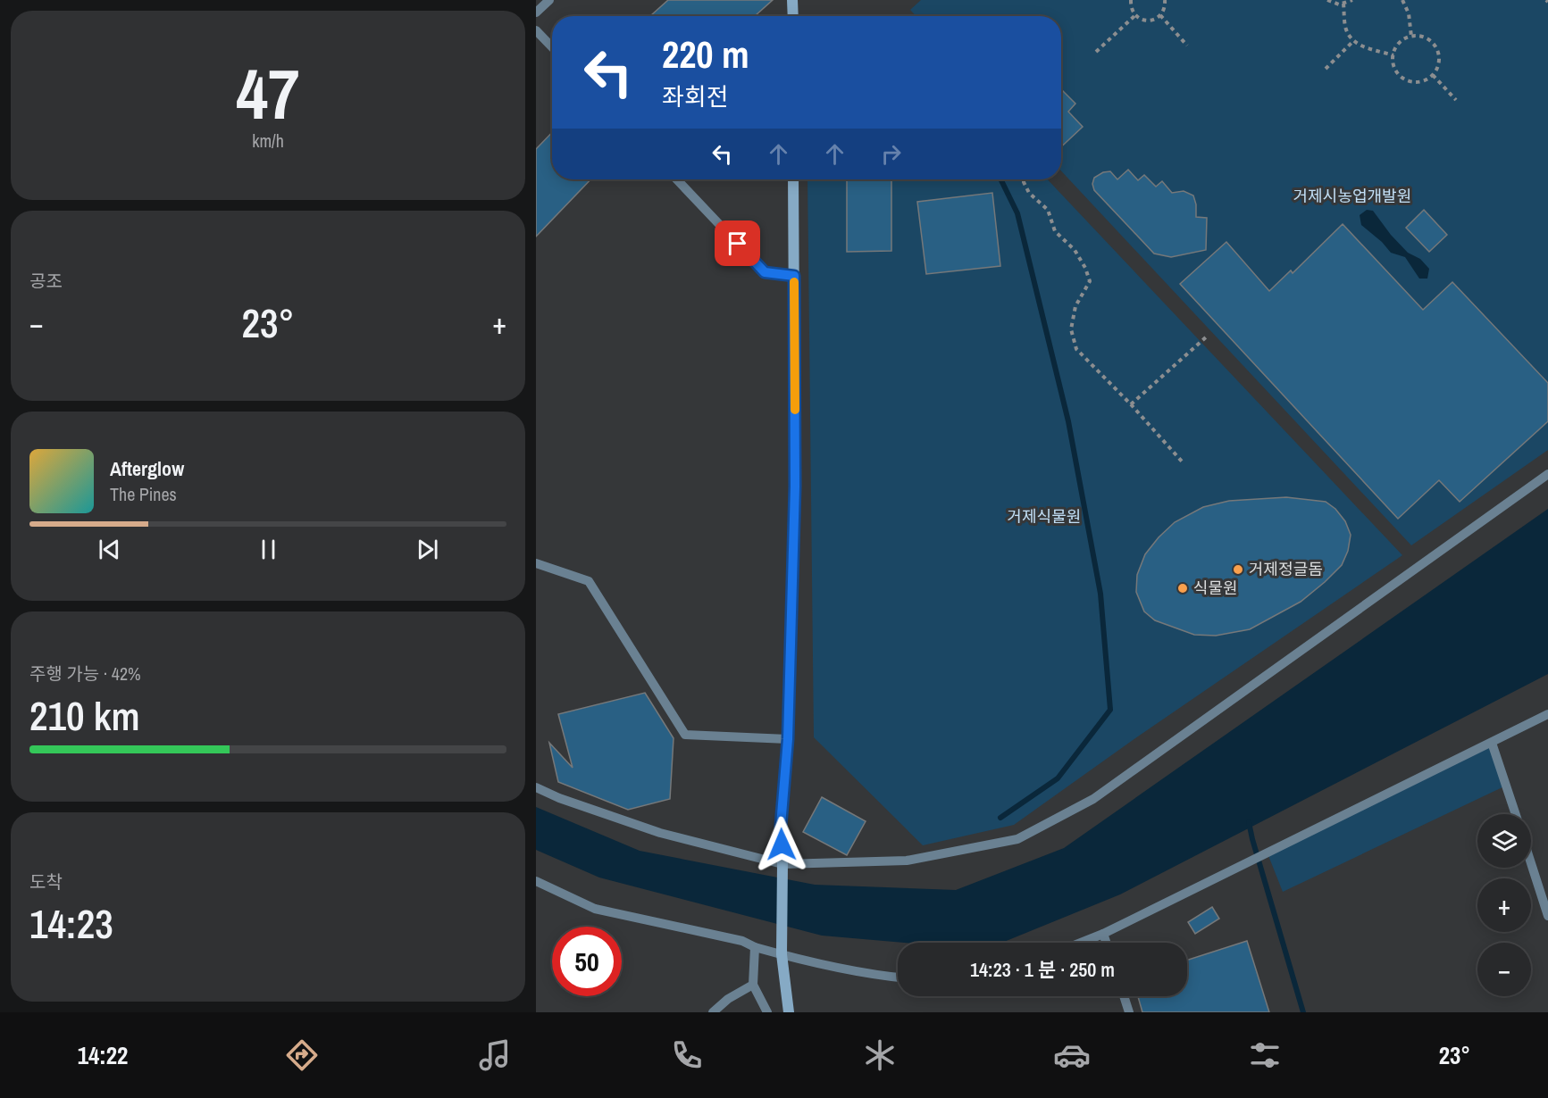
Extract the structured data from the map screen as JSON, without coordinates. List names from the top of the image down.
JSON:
{
  "parks": ["거제시농업개발원", "거제식물원"],
  "places": ["거제정글돔", "식물원"],
  "page": {
    "tile": [
      ["47", "km/h"],
      "공조",
      ["주행 가능 · 42%", "210 km"],
      ["도착", "14:23"]
    ],
    "turn": ["220 m", "좌회전"],
    "heat": ["−", "23°", "+"],
    "song": ["Afterglow", "The Pines"],
    "map_buttons": ["+", "−"],
    "limit": "50",
    "trip": "14:23 · 1 분 · 250 m",
    "tabs": ["14:22", "23°"]
  }
}
